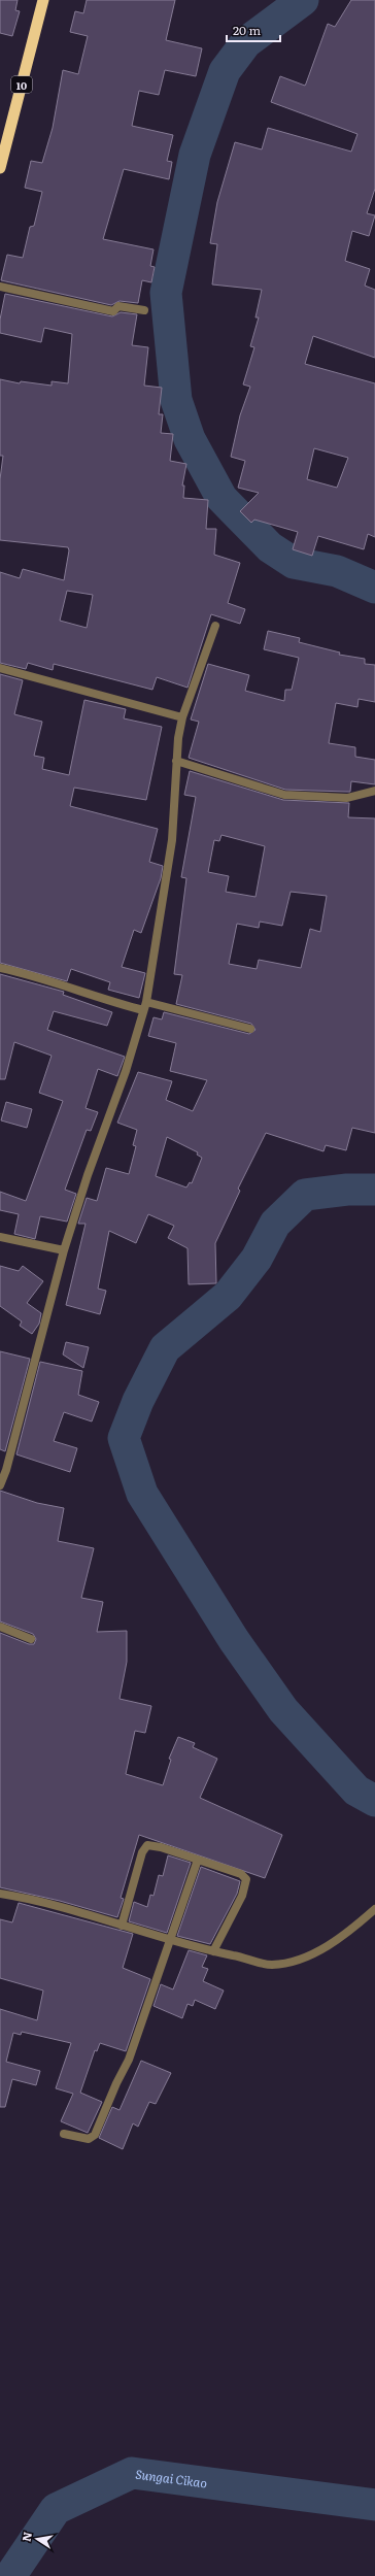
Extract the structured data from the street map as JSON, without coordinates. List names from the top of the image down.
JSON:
{
  "streets": {
    "highway": ["10"]
  },
  "water": ["Sungai Cikao"],
  "scale_bar": "20 m",
  "north": "left"
}
